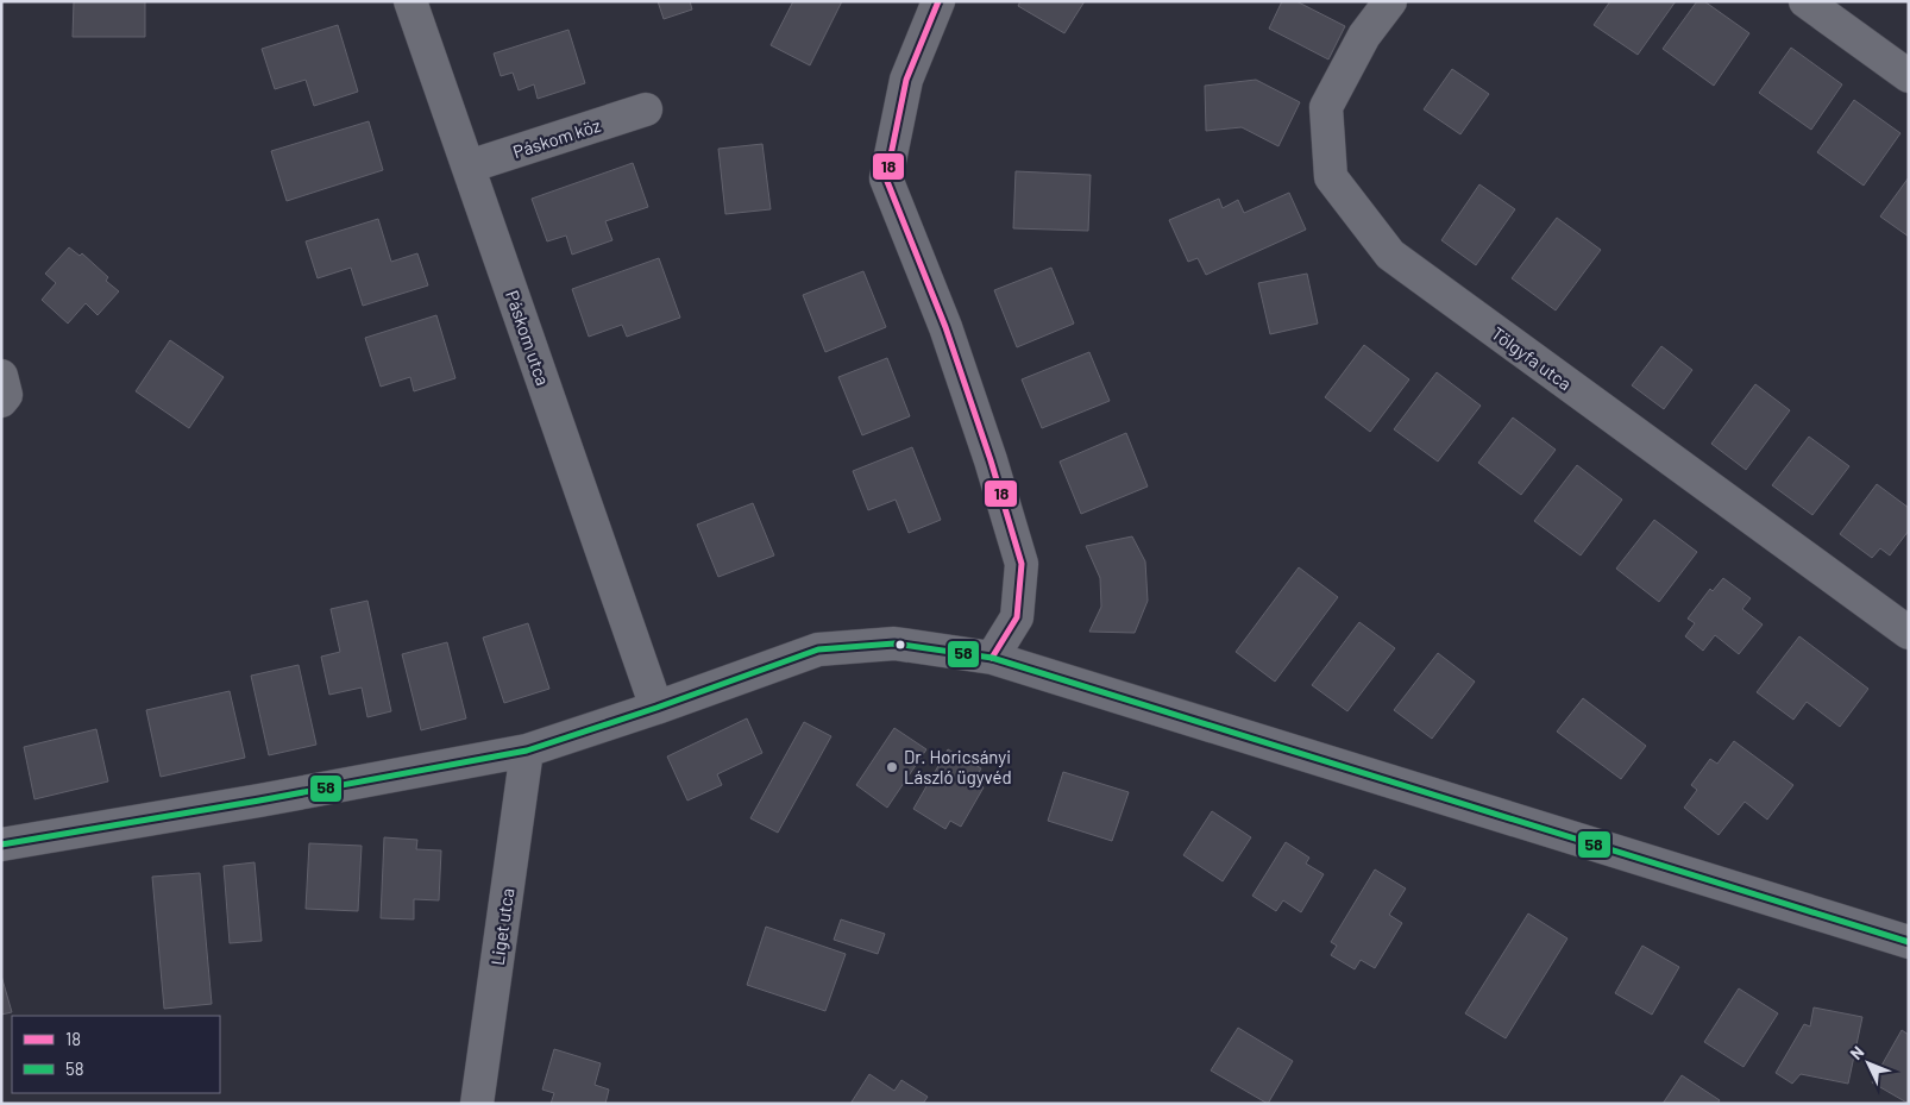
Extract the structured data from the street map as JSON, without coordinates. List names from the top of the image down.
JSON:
{
  "streets": {
    "street": [
      "Páskom köz",
      "Páskom utca",
      "Tölgyfa utca",
      "Liget utca"
    ]
  },
  "crossings": [
    ["Páskom köz", "Páskom utca"]
  ],
  "places": ["Dr. Horicsányi László ügyvéd"],
  "lines": ["transit line 18", "transit line 58"],
  "legend": ["18", "58"],
  "north": "top left"
}
